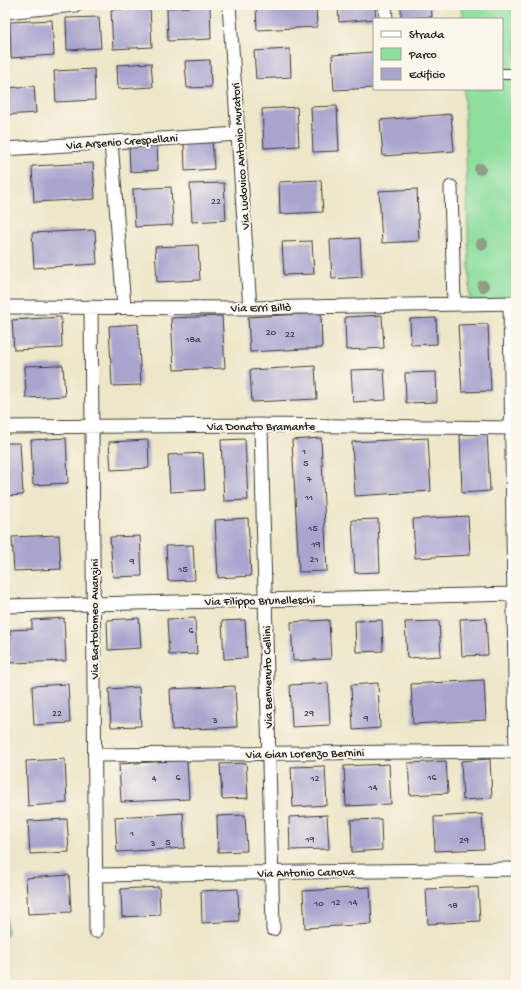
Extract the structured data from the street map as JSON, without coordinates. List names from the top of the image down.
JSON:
{
  "streets": {
    "street": [
      "Via Arsenio Crespellani",
      "Via Ludovico Antonio Muratori",
      "Via Erri Billò",
      "Via Donato Bramante",
      "Via Filippo Brunelleschi",
      "Via Bartolomeo Avanzini",
      "Via Benvenuto Cellini",
      "Via Gian Lorenzo Bernini",
      "Via Antonio Canova"
    ]
  },
  "crossings": [
    ["Via Arsenio Crespellani", "Via Ludovico Antonio Muratori"],
    ["Via Ludovico Antonio Muratori", "Via Erri Billò"],
    ["Via Erri Billò", "Via Bartolomeo Avanzini"],
    ["Via Donato Bramante", "Via Bartolomeo Avanzini"],
    ["Via Donato Bramante", "Via Benvenuto Cellini"],
    ["Via Filippo Brunelleschi", "Via Bartolomeo Avanzini"],
    ["Via Filippo Brunelleschi", "Via Benvenuto Cellini"],
    ["Via Bartolomeo Avanzini", "Via Gian Lorenzo Bernini"],
    ["Via Bartolomeo Avanzini", "Via Antonio Canova"],
    ["Via Benvenuto Cellini", "Via Gian Lorenzo Bernini"],
    ["Via Benvenuto Cellini", "Via Antonio Canova"]
  ],
  "house_numbers": [
    "22",
    "20",
    "22",
    "18a",
    "1",
    "5",
    "7",
    "11",
    "15",
    "19",
    "21",
    "9",
    "15",
    "6",
    "22",
    "29",
    "9",
    "3",
    "6",
    "16",
    "4",
    "12",
    "14",
    "1",
    "19",
    "29",
    "5",
    "3",
    "12",
    "14",
    "10",
    "18"
  ],
  "legend": ["Strada", "Parco", "Edificio"]
}
